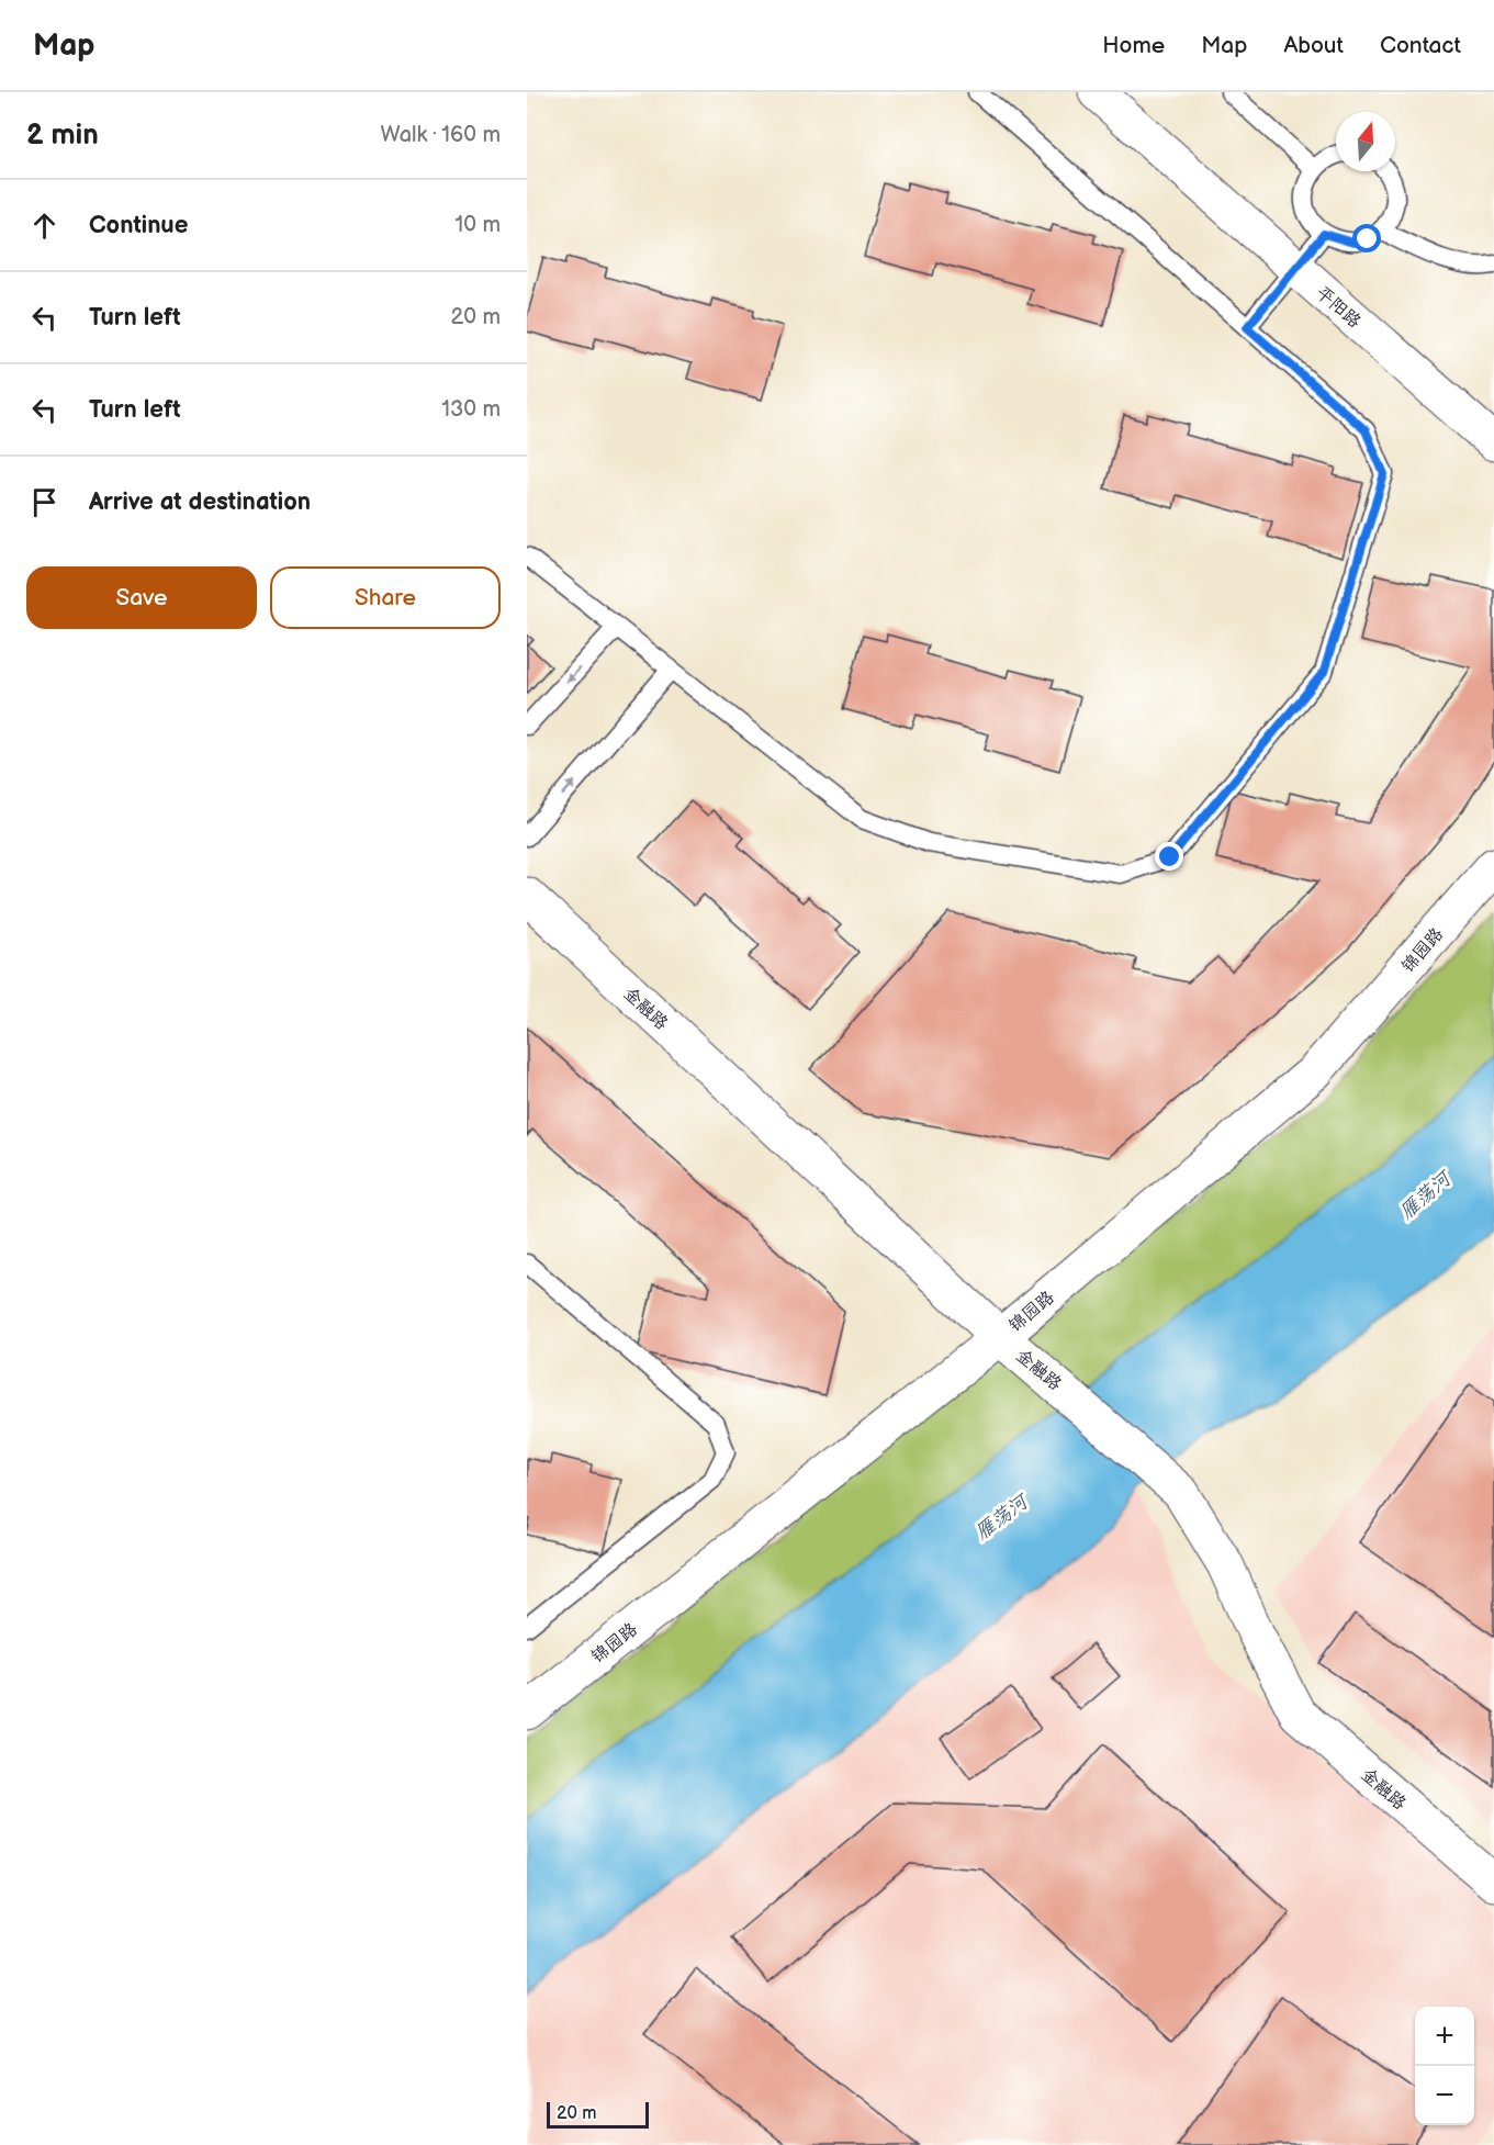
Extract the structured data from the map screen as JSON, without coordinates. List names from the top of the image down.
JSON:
{
  "streets": {
    "street": ["平阳路", "锦园路", "金融路"]
  },
  "crossings": [
    ["锦园路", "金融路"]
  ],
  "water": ["雁荡河"],
  "scale_bar": "20 m",
  "north": "top",
  "page": {
    "header": "Map",
    "nav": [
      "Home",
      "Map",
      "About",
      "Contact"
    ],
    "heading": ["2 min", "Walk · 160 m"],
    "list": [
      ["Continue", "10 m"],
      ["Turn left", "20 m"],
      ["Turn left", "130 m"],
      "Arrive at destination"
    ],
    "buttons": ["Save", "Share"],
    "map_buttons": ["+", "−"],
    "scale": "20 m"
  }
}
